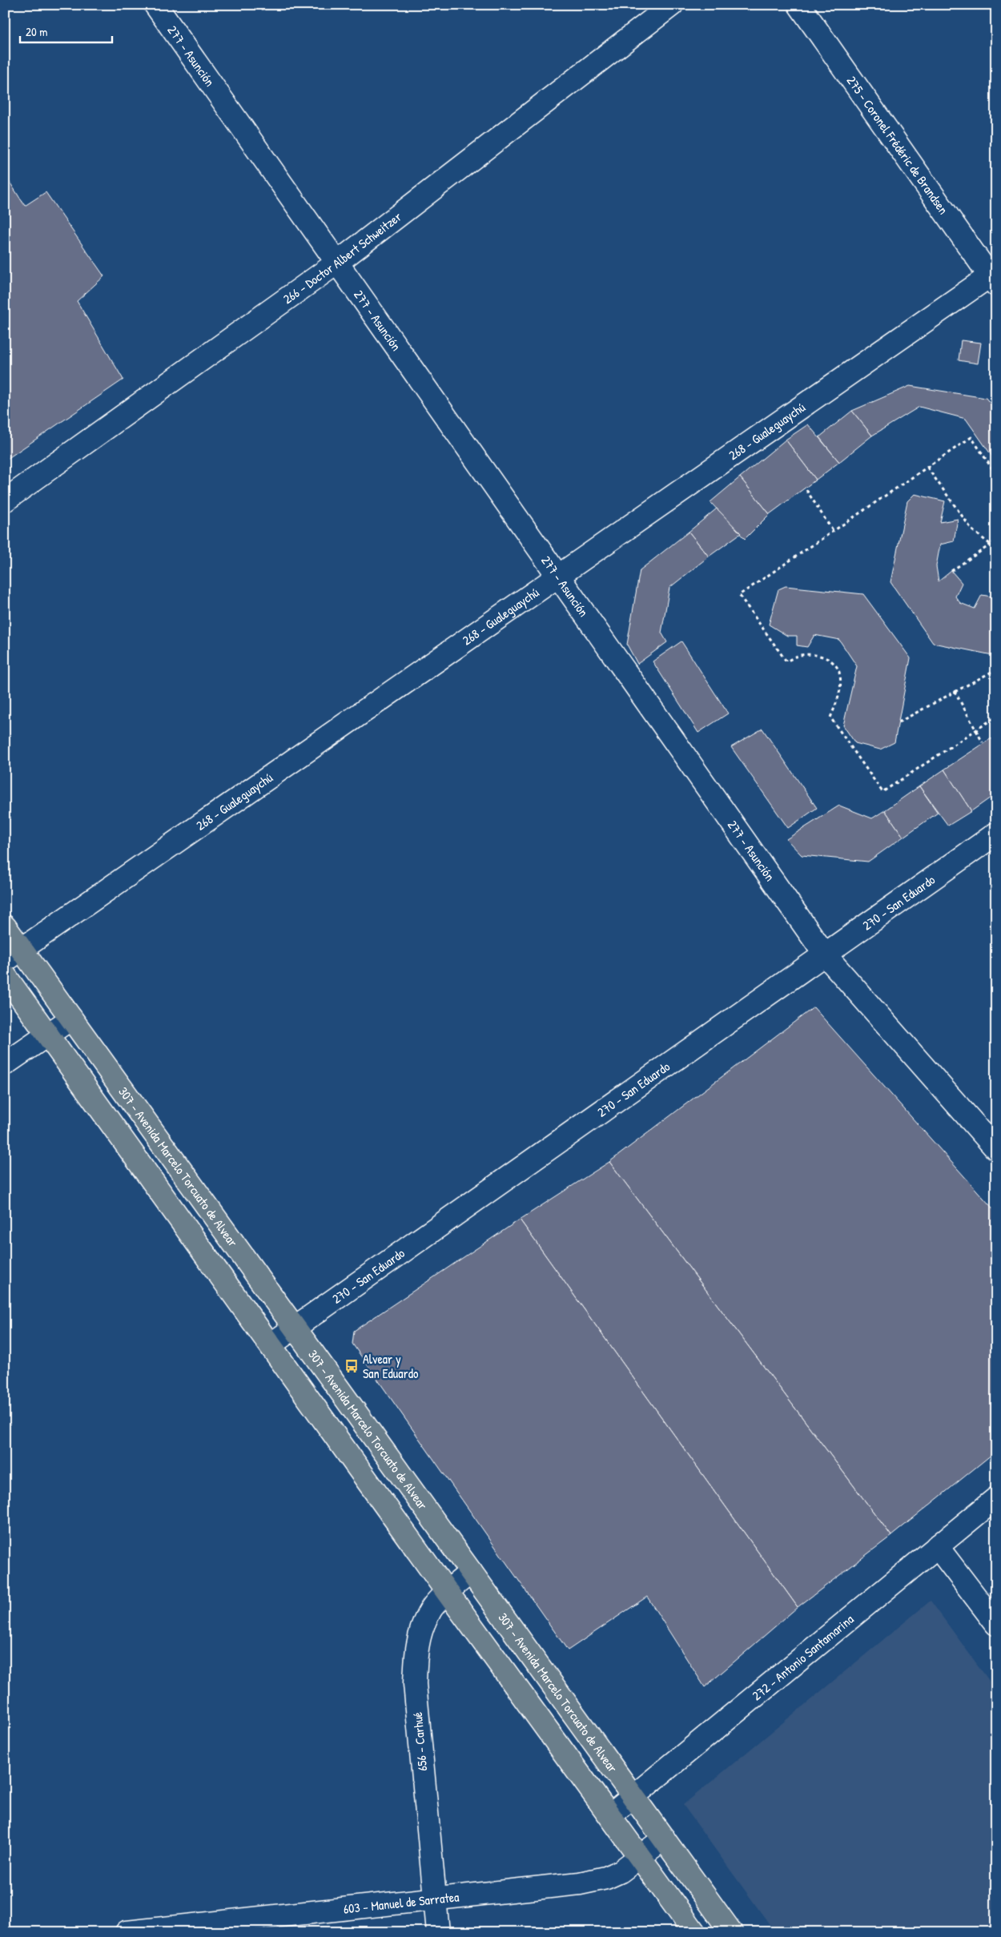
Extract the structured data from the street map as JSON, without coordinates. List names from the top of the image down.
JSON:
{
  "streets": {
    "main road": ["307 - Avenida Marcelo Torcuato de Alvear"],
    "street": [
      "277 - Asunción",
      "275 - Coronel Frédéric de Brandsen",
      "266 - Doctor Albert Schweitzer",
      "268 - Gualeguaychú",
      "270 - San Eduardo",
      "272 - Antonio Santamarina",
      "656 - Carhué",
      "603 - Manuel de Sarratea"
    ]
  },
  "crossings": [
    ["277 - Asunción", "266 - Doctor Albert Schweitzer"],
    ["277 - Asunción", "268 - Gualeguaychú"],
    ["277 - Asunción", "270 - San Eduardo"],
    ["275 - Coronel Frédéric de Brandsen", "268 - Gualeguaychú"],
    ["268 - Gualeguaychú", "307 - Avenida Marcelo Torcuato de Alvear"],
    ["270 - San Eduardo", "307 - Avenida Marcelo Torcuato de Alvear"],
    ["307 - Avenida Marcelo Torcuato de Alvear", "272 - Antonio Santamarina"],
    ["307 - Avenida Marcelo Torcuato de Alvear", "656 - Carhué"],
    ["307 - Avenida Marcelo Torcuato de Alvear", "603 - Manuel de Sarratea"],
    ["656 - Carhué", "603 - Manuel de Sarratea"]
  ],
  "places": {
    "bus stop": ["Alvear y San Eduardo"]
  },
  "scale_bar": "20 m"
}
